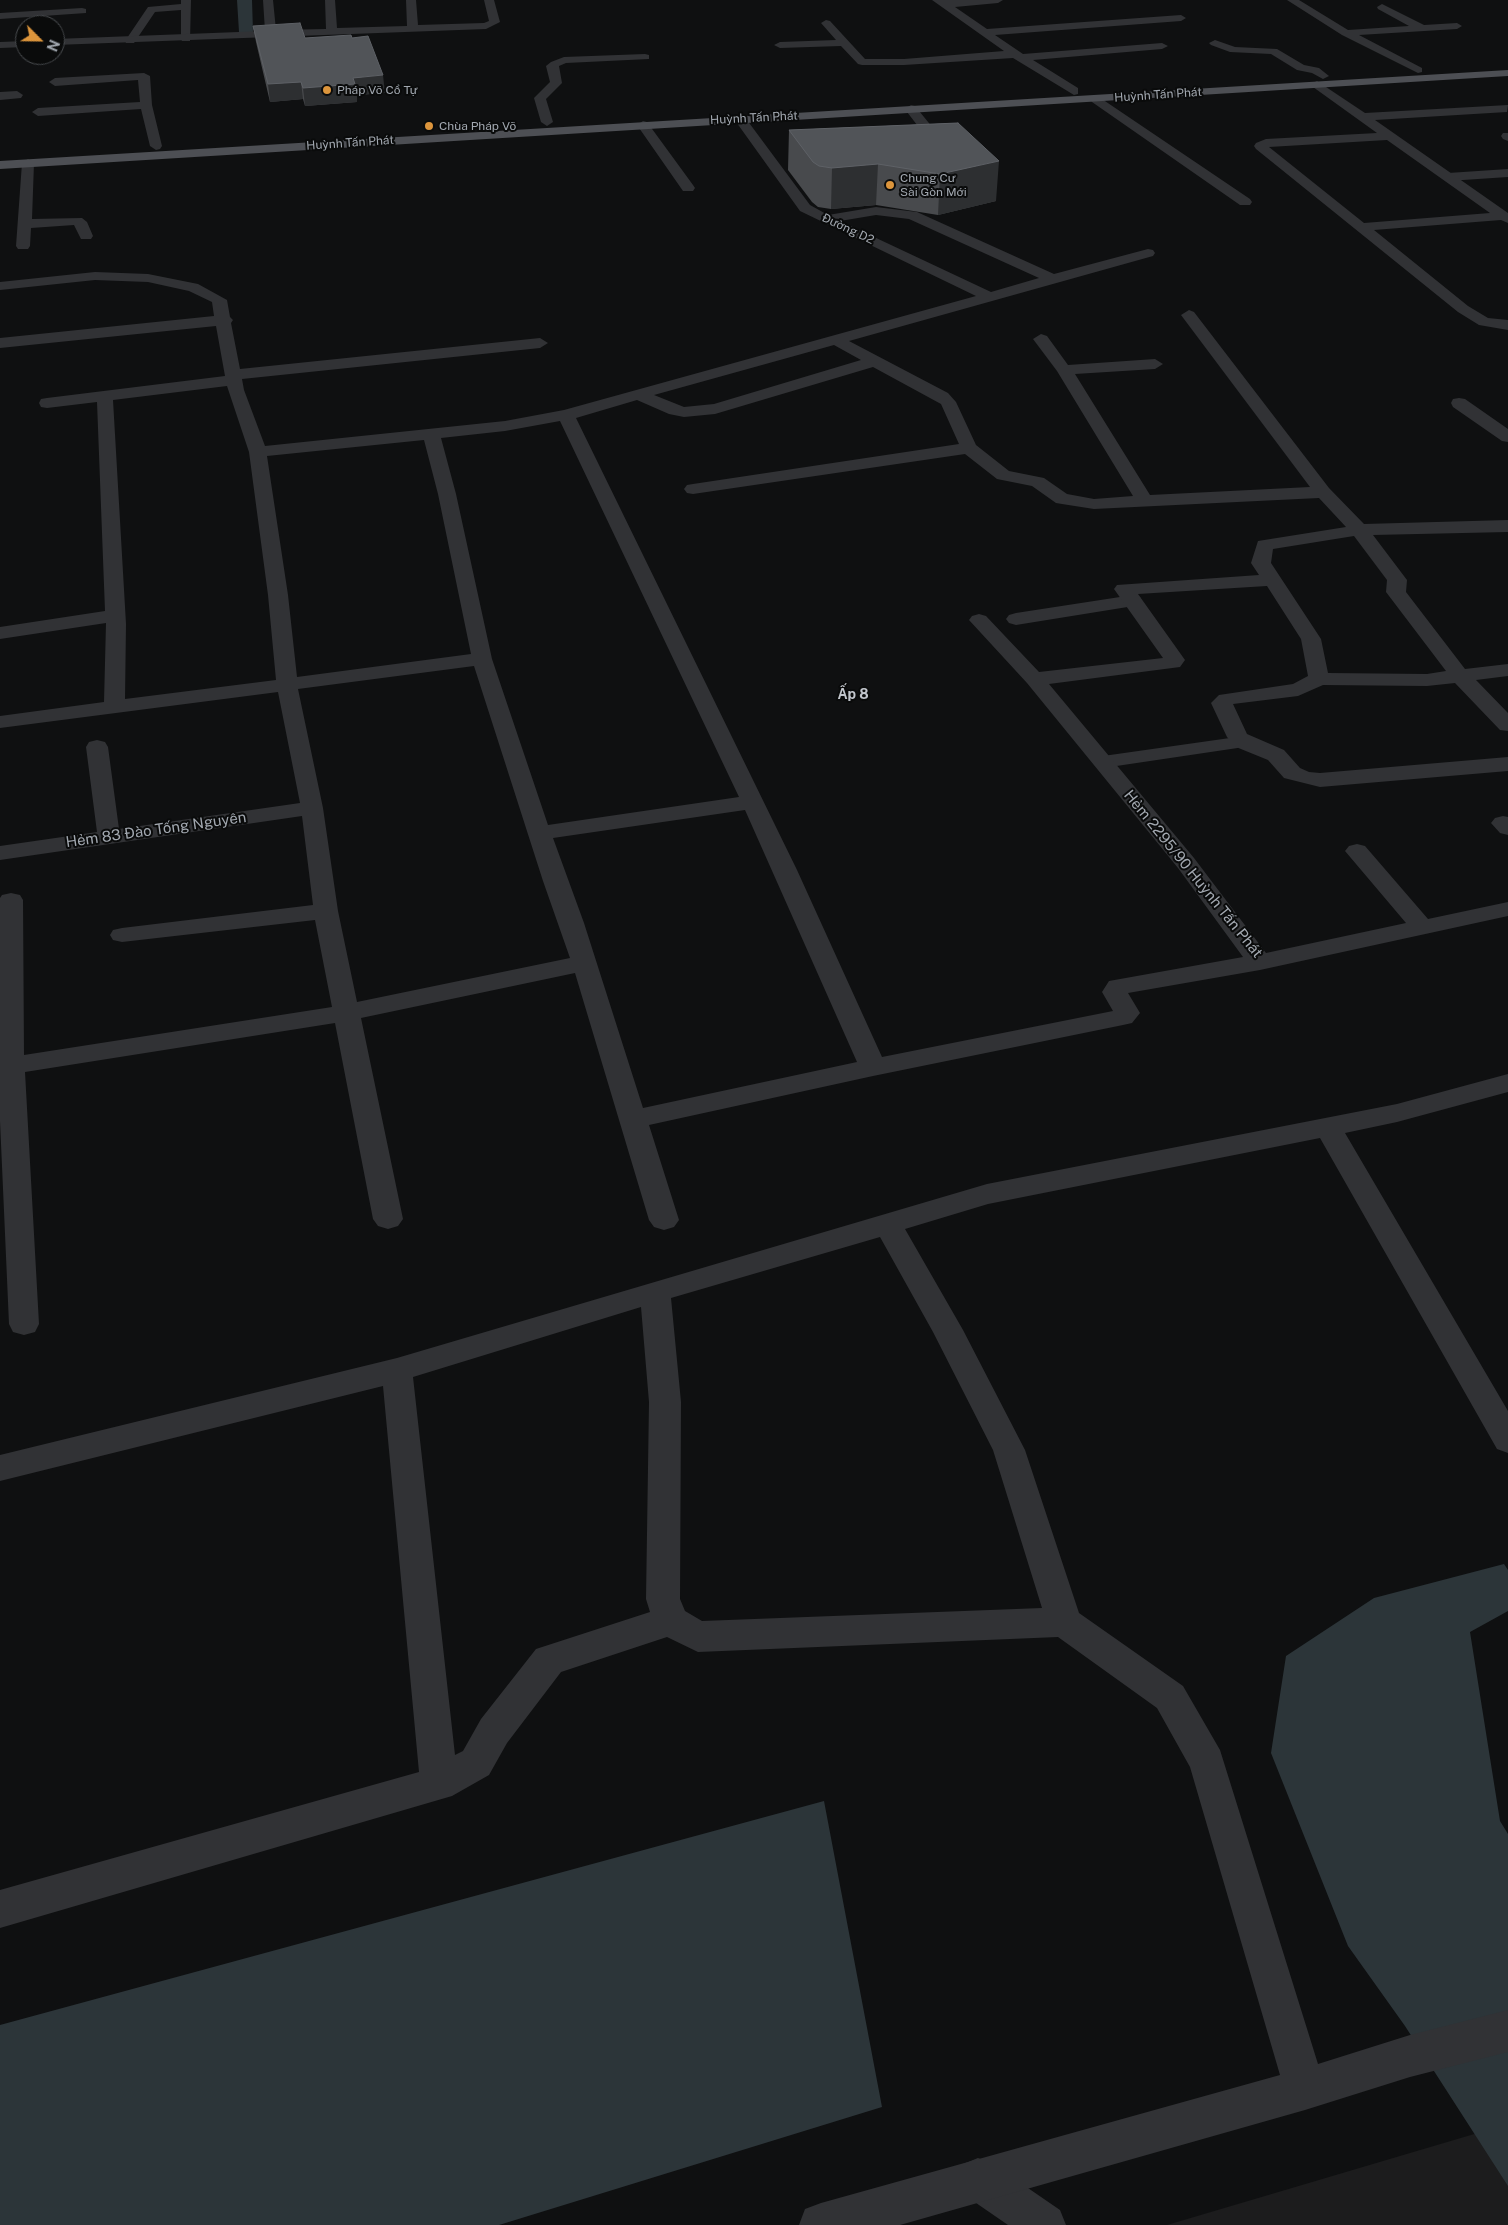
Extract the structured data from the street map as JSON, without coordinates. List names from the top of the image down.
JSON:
{
  "streets": {
    "main road": ["Huỳnh Tấn Phát"],
    "street": ["Đường D2", "Hẻm 83 Đào Tống Nguyên", "Hẻm 2295/90 Huỳnh Tấn Phát"]
  },
  "crossings": [
    ["Huỳnh Tấn Phát", "Đường D2"]
  ],
  "districts": ["Ấp 8"],
  "places": ["Pháp Võ Cổ Tự", "Chùa Pháp Võ", "Chung Cư Sài Gòn Mới"],
  "north": "bottom right"
}
